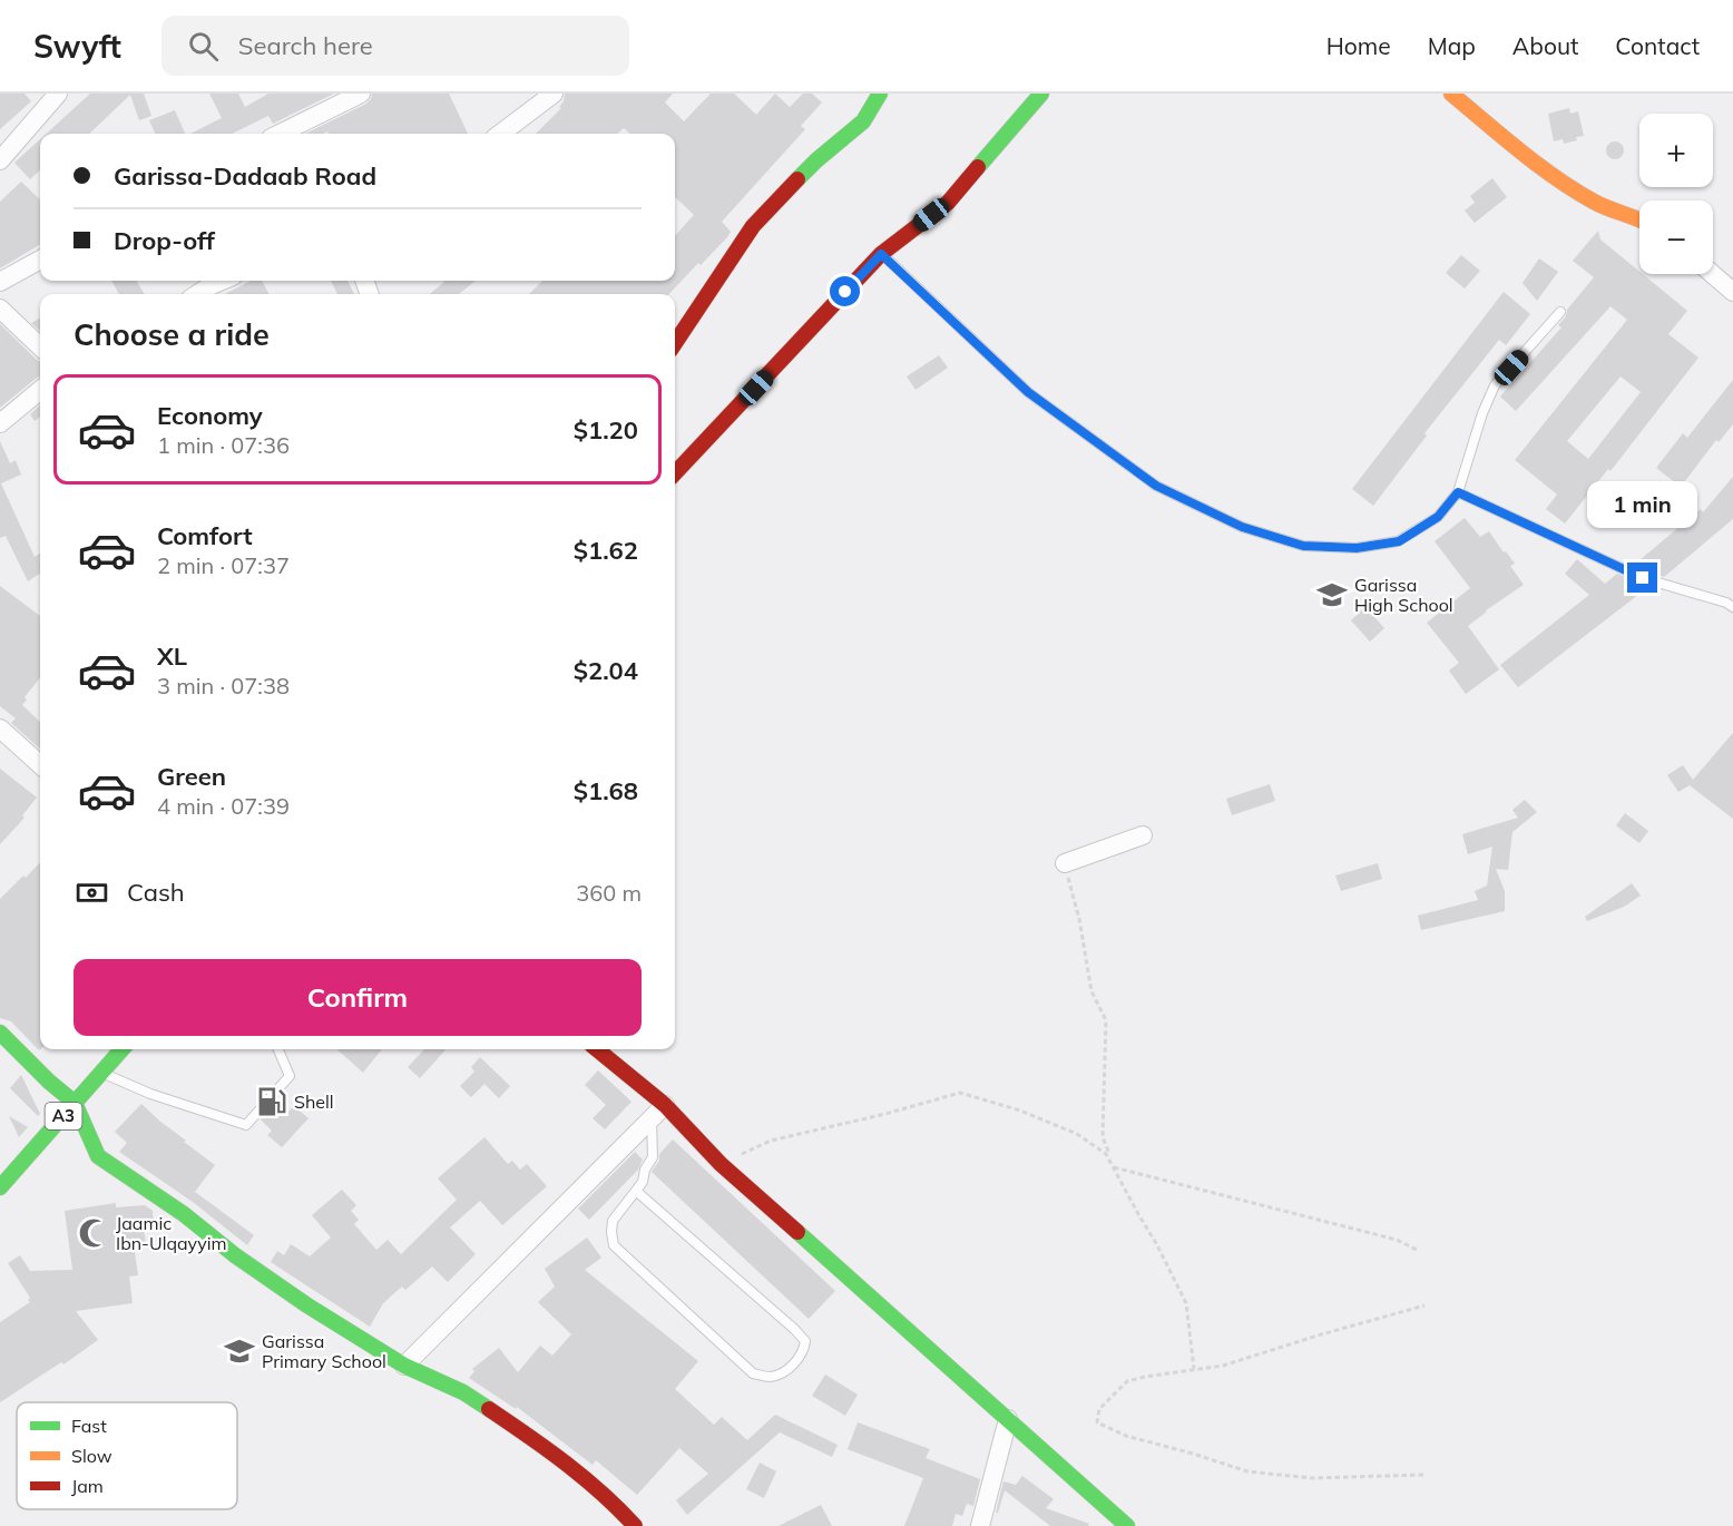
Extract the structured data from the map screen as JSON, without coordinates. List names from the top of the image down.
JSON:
{
  "streets": {
    "main road": ["A3"]
  },
  "places": {
    "school or university": ["Garissa High School", "Garissa Primary School"],
    "fuel station": ["Shell"],
    "mosque": ["Jaamic Ibn-Ulqayyim"]
  },
  "legend": ["Fast", "Slow", "Jam"],
  "page": {
    "header": "Swyft",
    "search": "Search here",
    "nav": [
      "Home",
      "Map",
      "About",
      "Contact"
    ],
    "map_buttons": ["+", "−"],
    "banner": ["Garissa-Dadaab Road", "Drop-off"],
    "heading": "Choose a ride",
    "list": [
      {
        "name": "Economy",
        "note": "1 min · 07:36",
        "value": "$1.20"
      },
      {
        "name": "Comfort",
        "note": "2 min · 07:37",
        "value": "$1.62"
      },
      {
        "name": "XL",
        "note": "3 min · 07:38",
        "value": "$2.04"
      },
      {
        "name": "Green",
        "note": "4 min · 07:39",
        "value": "$1.68"
      }
    ],
    "bubble": "1 min",
    "pay": ["Cash", "360 m"],
    "buttons": "Confirm"
  }
}
